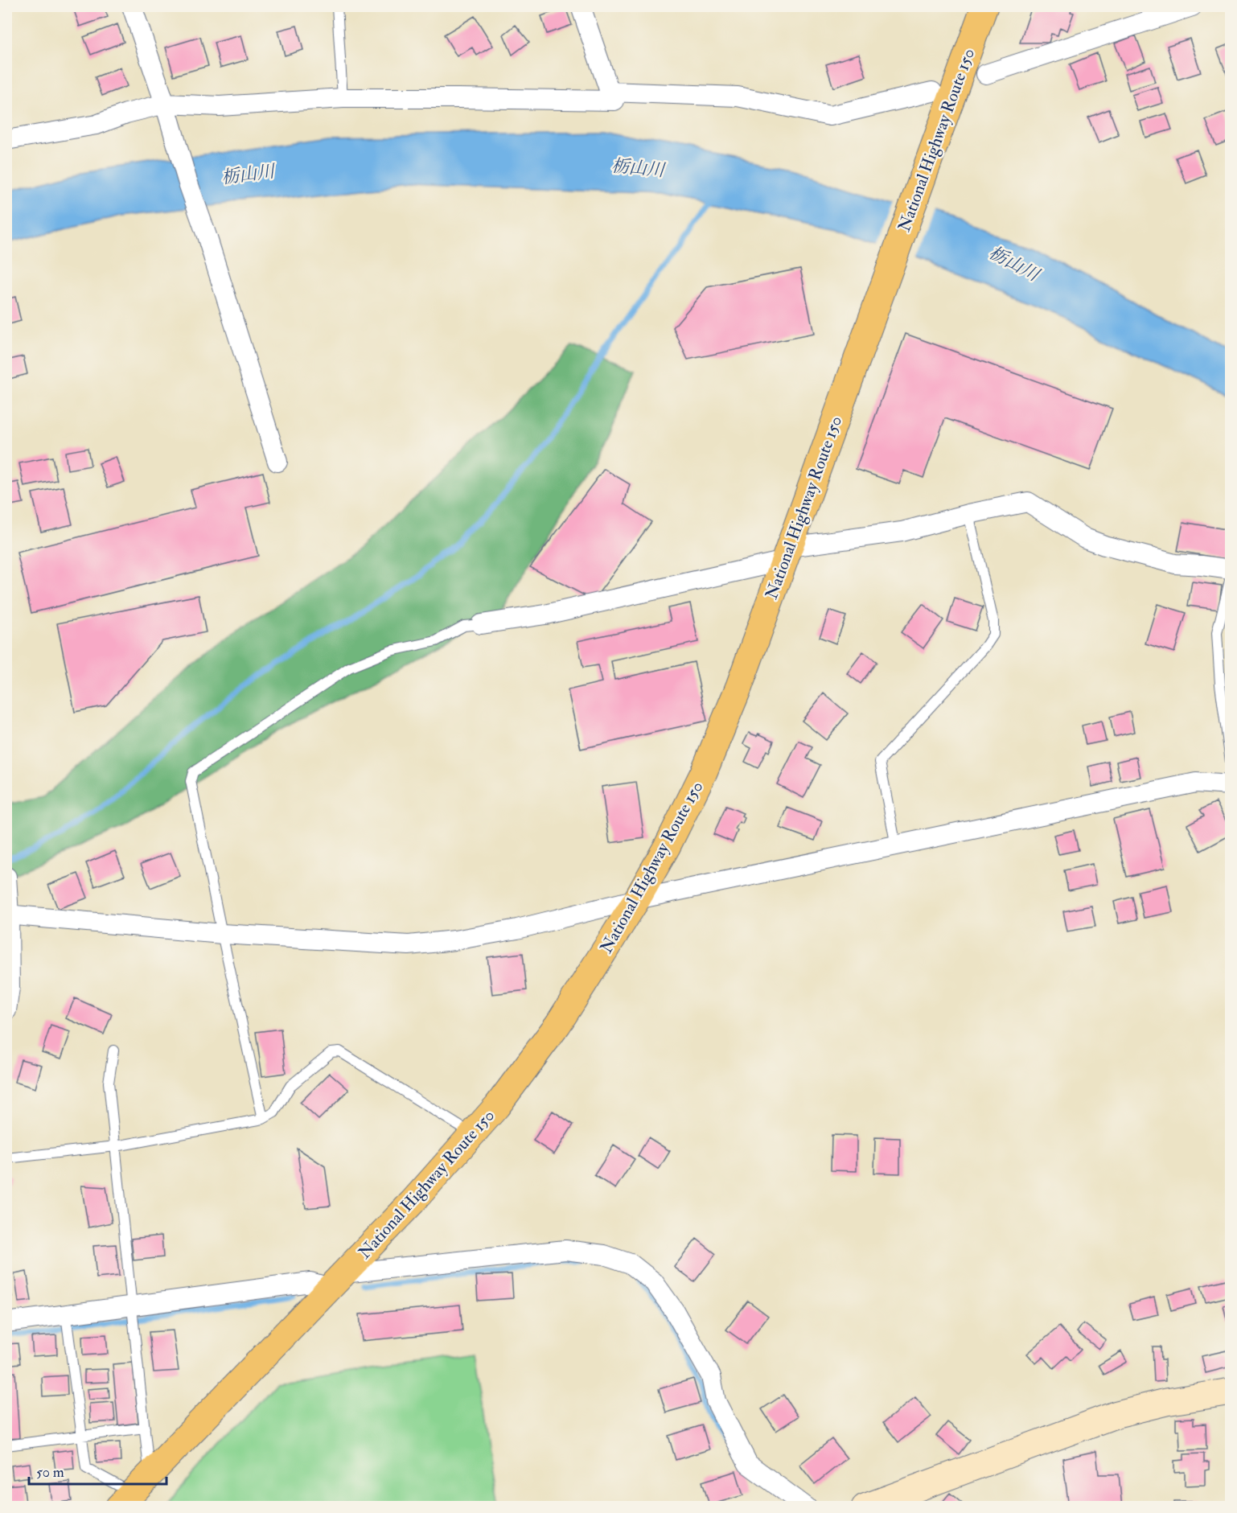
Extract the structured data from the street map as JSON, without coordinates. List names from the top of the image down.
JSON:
{
  "streets": {
    "highway": ["National Highway Route 150"]
  },
  "water": ["栃山川"],
  "scale_bar": "50 m"
}
